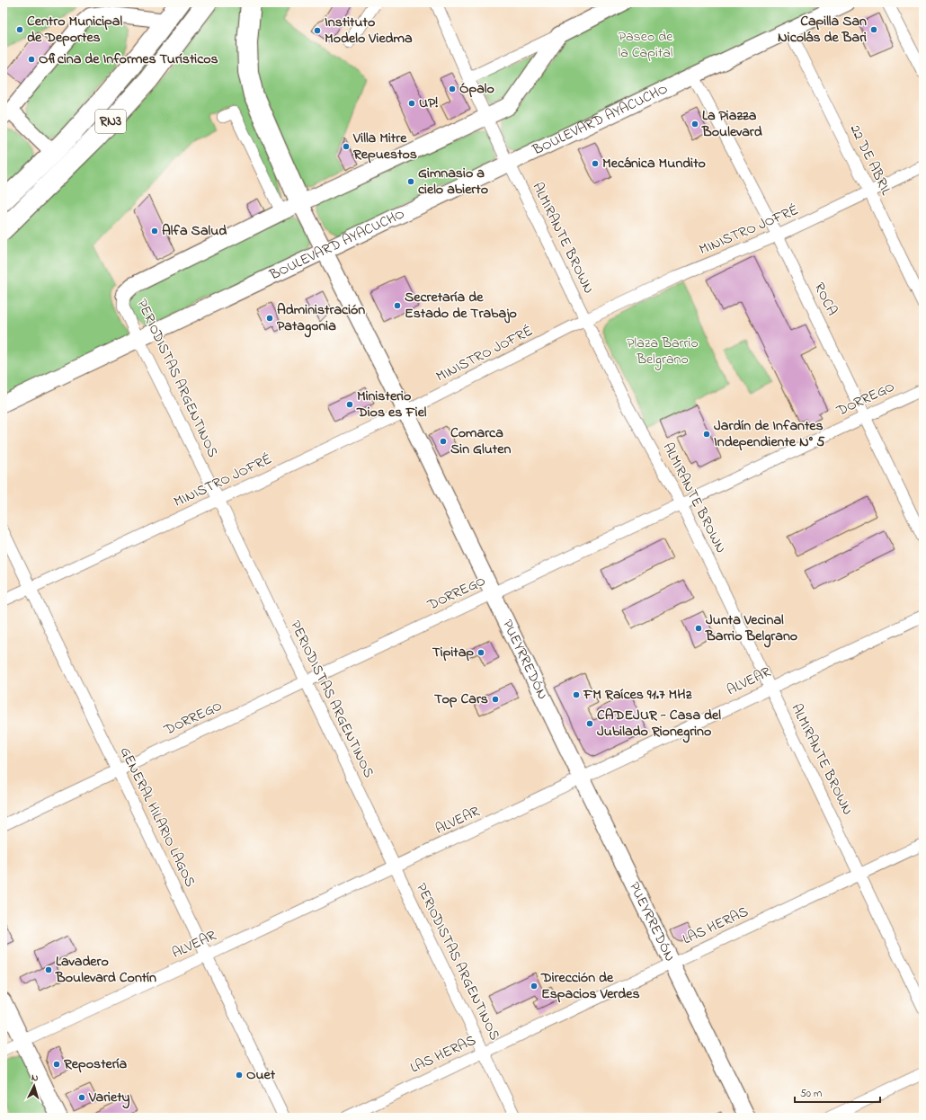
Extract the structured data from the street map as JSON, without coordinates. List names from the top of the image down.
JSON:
{
  "streets": {
    "highway": ["RN3"],
    "main road": ["BOULEVARD AYACUCHO", "PUEYRREDÓN"],
    "street": [
      "22 DE ABRIL",
      "MINISTRO JOFRÉ",
      "ALMIRANTE BROWN",
      "ROCA",
      "PERIODISTAS ARGENTINOS",
      "DORREGO",
      "ALVEAR",
      "GENERAL HILARIO LAGOS",
      "LAS HERAS"
    ]
  },
  "crossings": [
    ["BOULEVARD AYACUCHO", "22 DE ABRIL"],
    ["BOULEVARD AYACUCHO", "ALMIRANTE BROWN"],
    ["BOULEVARD AYACUCHO", "ROCA"],
    ["BOULEVARD AYACUCHO", "PERIODISTAS ARGENTINOS"],
    ["BOULEVARD AYACUCHO", "PUEYRREDÓN"],
    ["22 DE ABRIL", "MINISTRO JOFRÉ"],
    ["MINISTRO JOFRÉ", "ALMIRANTE BROWN"],
    ["MINISTRO JOFRÉ", "ROCA"],
    ["MINISTRO JOFRÉ", "PERIODISTAS ARGENTINOS"],
    ["MINISTRO JOFRÉ", "PUEYRREDÓN"],
    ["MINISTRO JOFRÉ", "GENERAL HILARIO LAGOS"],
    ["ALMIRANTE BROWN", "DORREGO"],
    ["ALMIRANTE BROWN", "ALVEAR"],
    ["ALMIRANTE BROWN", "LAS HERAS"],
    ["ROCA", "DORREGO"],
    ["PERIODISTAS ARGENTINOS", "DORREGO"],
    ["PERIODISTAS ARGENTINOS", "ALVEAR"],
    ["PERIODISTAS ARGENTINOS", "LAS HERAS"],
    ["DORREGO", "PUEYRREDÓN"],
    ["DORREGO", "GENERAL HILARIO LAGOS"],
    ["PUEYRREDÓN", "ALVEAR"],
    ["PUEYRREDÓN", "LAS HERAS"],
    ["ALVEAR", "GENERAL HILARIO LAGOS"]
  ],
  "parks": ["Paseo de la Capital", "Plaza Barrio Belgrano"],
  "places": [
    "Centro Municipal de Deportes",
    "Capilla San Nicolás de Bari",
    "Instituto Modelo Viedma",
    "Oficina de Informes Turísticos",
    "Ópalo",
    "UP!",
    "La Piazza Boulevard",
    "Villa Mitre Repuestos",
    "Mecánica Mundito",
    "Gimnasio a cielo abierto",
    "Alfa Salud",
    "Secretaría de Estado de Trabajo",
    "Administración Patagonia",
    "Ministerio Dios es Fiel",
    "Jardín de Infantes Independiente N° 5",
    "Comarca Sin Gluten",
    "Junta Vecinal Barrio Belgrano",
    "Tipitap",
    "FM Raíces 91.7 MHz",
    "Top Cars",
    "CADEJUR - Casa del Jubilado Rionegrino",
    "Lavadero Boulevard Contín",
    "Dirección de Espacios Verdes",
    "Repostería",
    "Ouet",
    "Variety"
  ],
  "scale_bar": "50 m",
  "north": "top"
}
